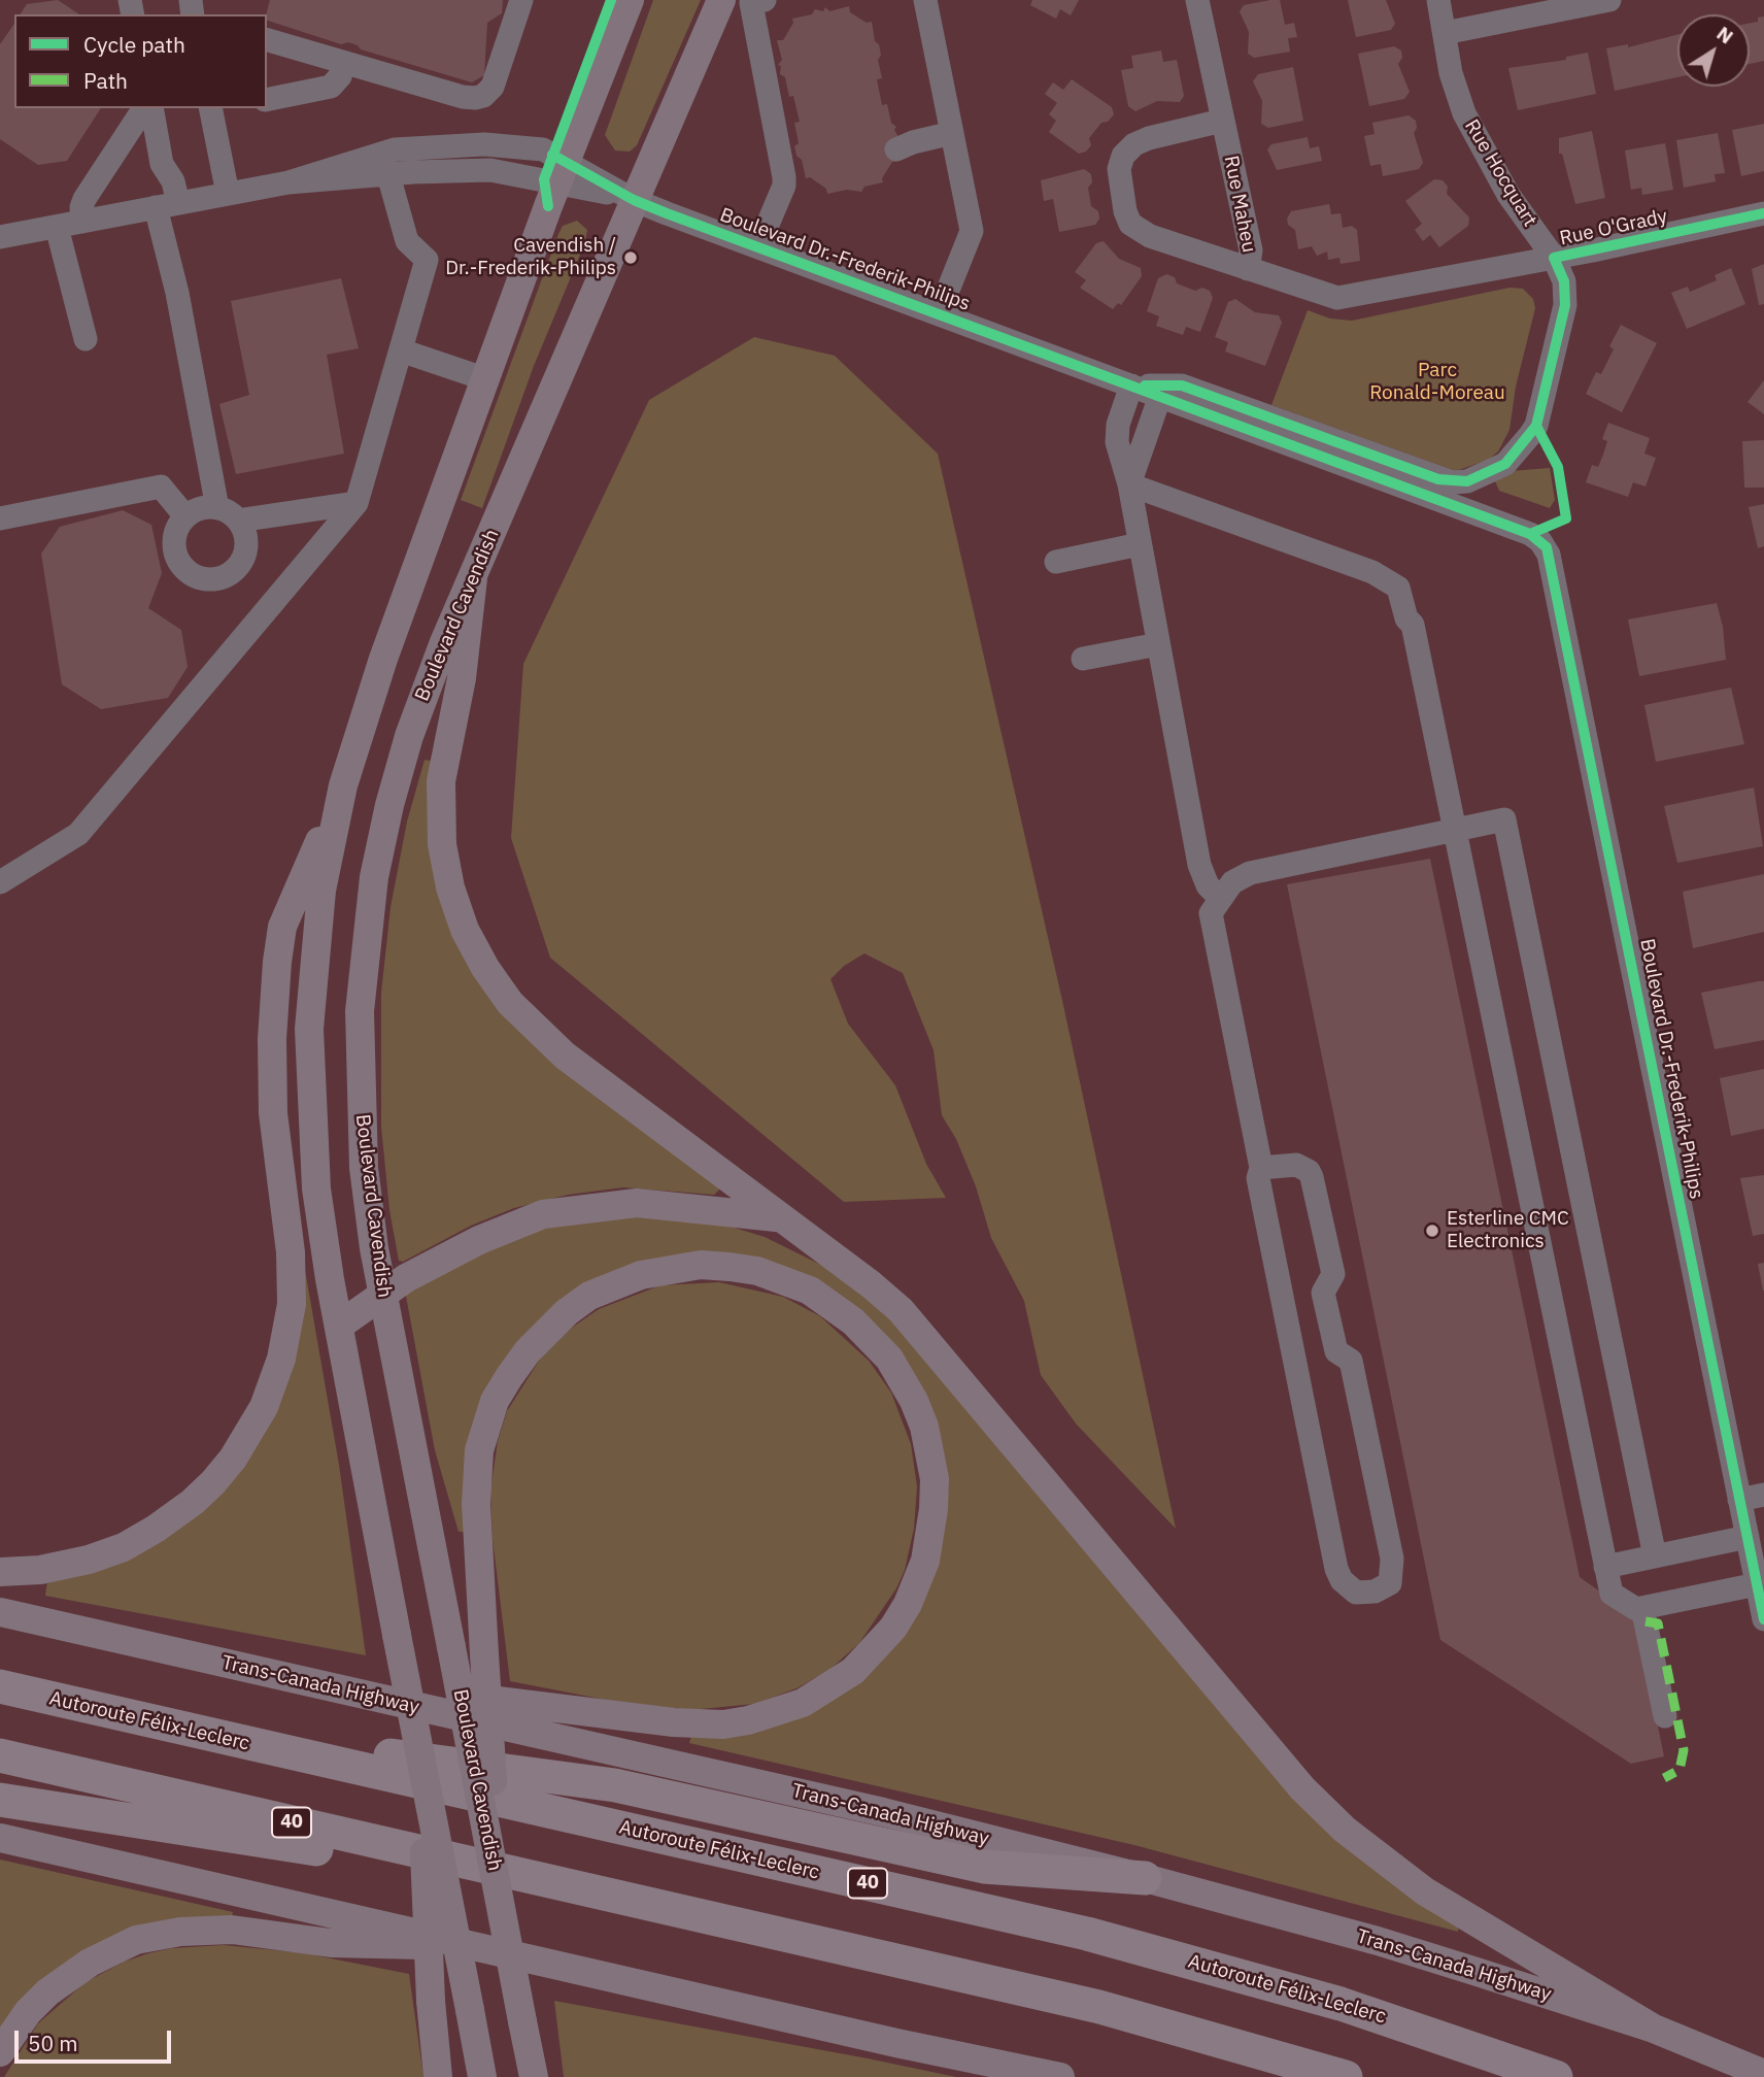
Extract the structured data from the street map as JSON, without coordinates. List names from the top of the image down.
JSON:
{
  "streets": {
    "highway": ["Autoroute Félix-Leclerc", "40"],
    "main road": ["Boulevard Cavendish", "Trans-Canada Highway"],
    "street": [
      "Rue Hocquart",
      "Rue Maheu",
      "Rue O'Grady",
      "Boulevard Dr.-Frederik-Philips"
    ]
  },
  "crossings": [
    ["Rue Hocquart", "Rue Maheu"],
    ["Rue Hocquart", "Rue O'Grady"],
    ["Rue Maheu", "Rue O'Grady"],
    ["Rue O'Grady", "Boulevard Dr.-Frederik-Philips"],
    ["Boulevard Dr.-Frederik-Philips", "Boulevard Cavendish"]
  ],
  "parks": ["Parc Ronald-Moreau"],
  "places": ["Cavendish / Dr.-Frederik-Philips", "Esterline CMC Electronics"],
  "legend": ["Cycle path", "Path"],
  "scale_bar": "50 m",
  "north": "top right"
}
